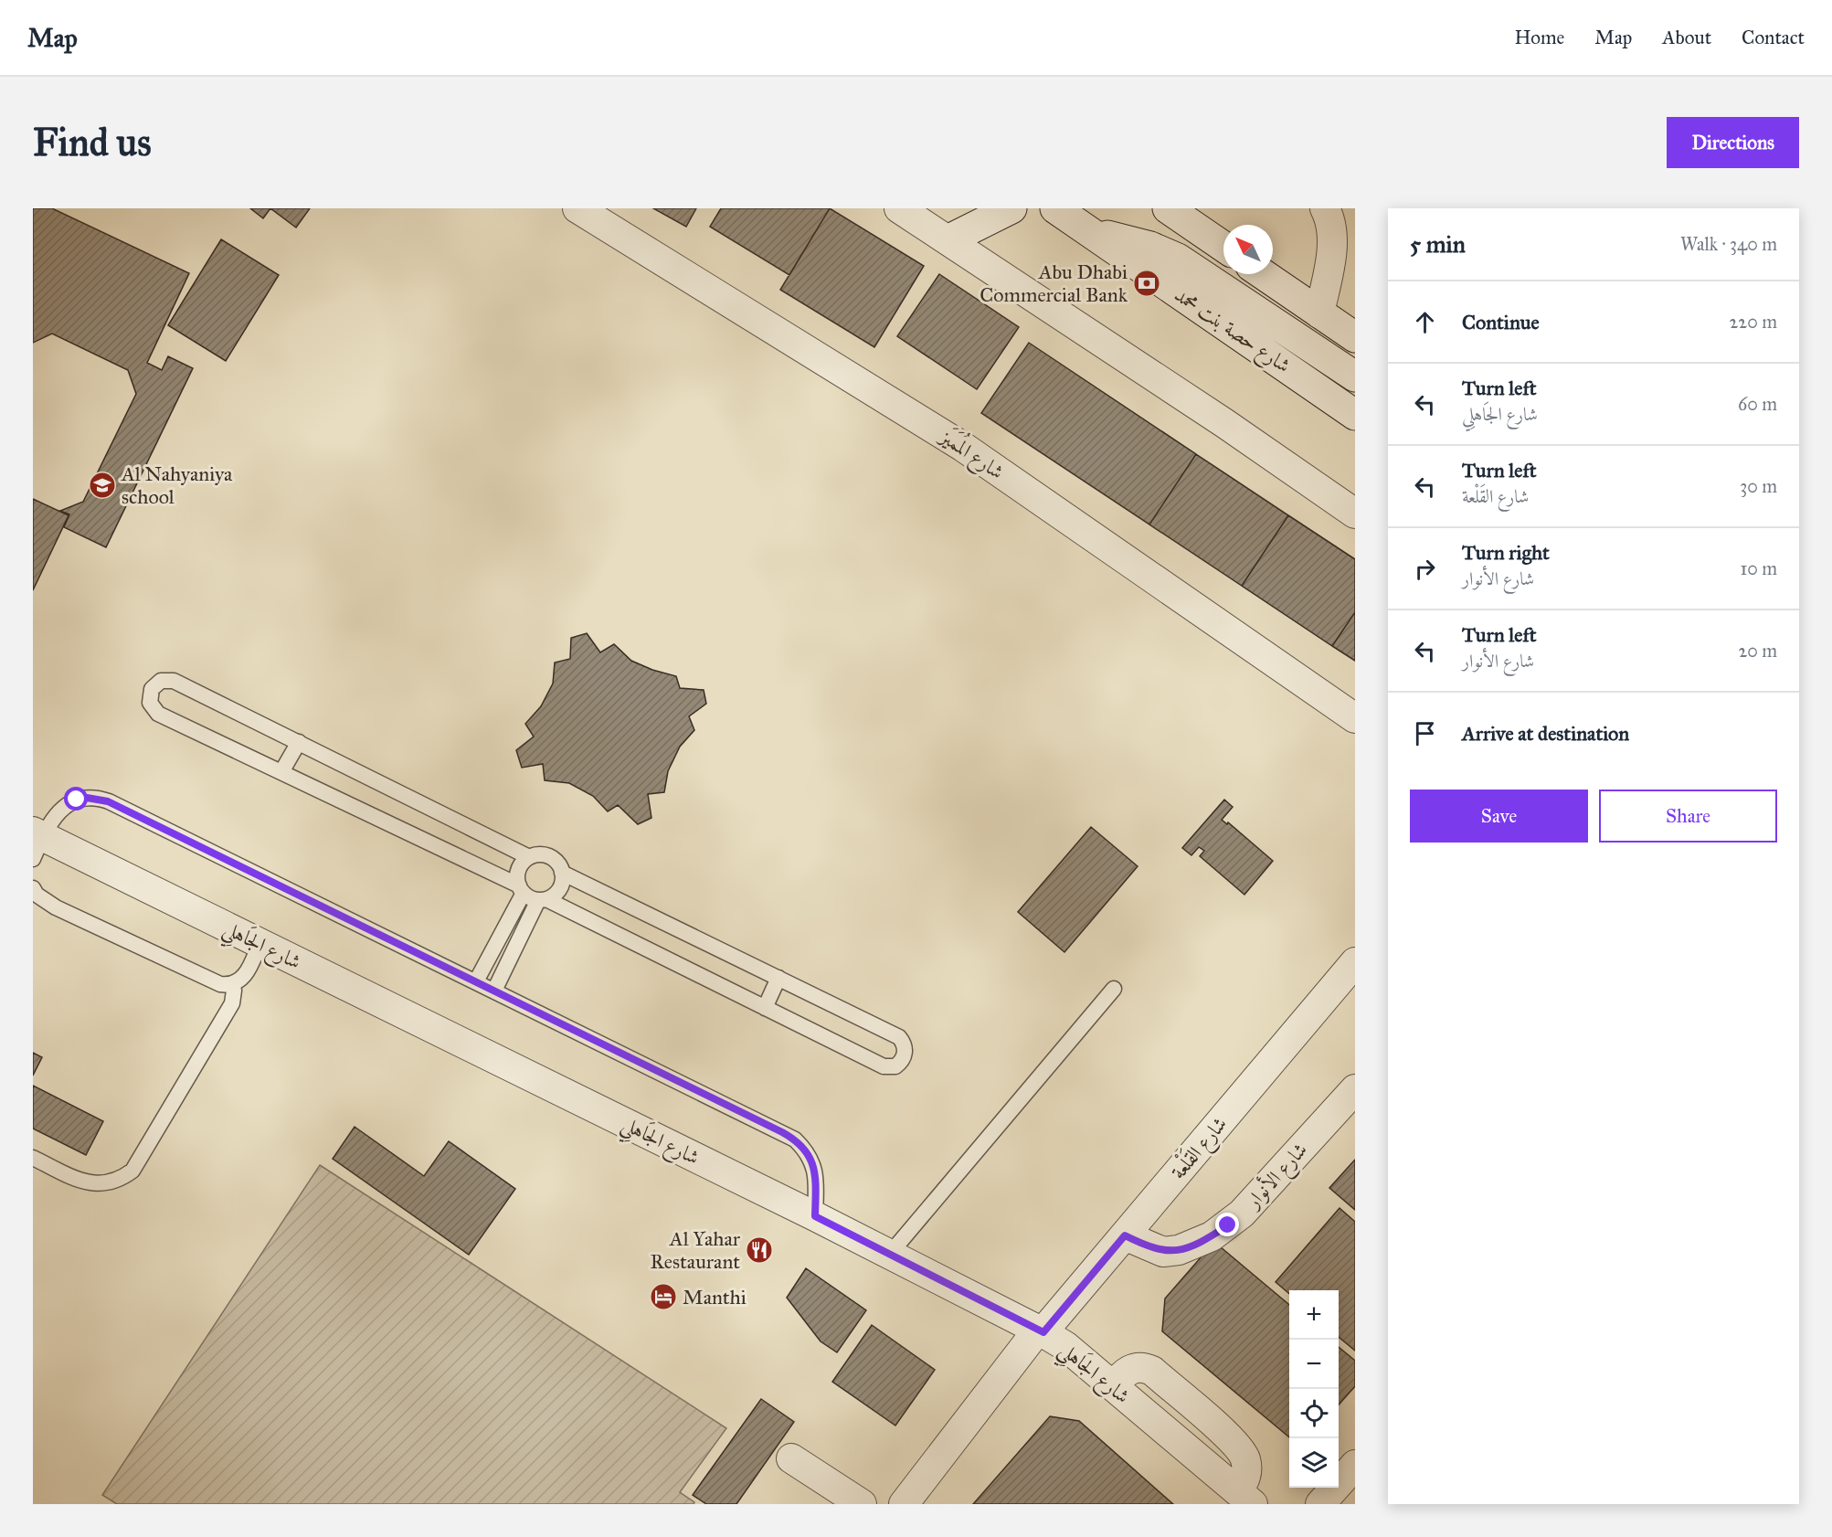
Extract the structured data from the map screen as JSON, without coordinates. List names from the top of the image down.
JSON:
{
  "streets": {
    "main road": ["شارع حصة بنت محمد"],
    "street": [
      "شارع المُمَيَز",
      "شارع الجَاهلِي",
      "شارع القَلْعة",
      "شارع الأنوار"
    ]
  },
  "crossings": [
    ["شارع الجَاهلِي", "شارع القَلْعة"],
    ["شارع القَلْعة", "شارع الأنوار"]
  ],
  "places": {
    "bank": ["Abu Dhabi Commercial Bank"],
    "school or university": ["Al Nahyaniya school"],
    "restaurant": ["Al Yahar Restaurant"],
    "hotel": ["Manthi"]
  },
  "north": "top left",
  "page": {
    "header": "Map",
    "nav": [
      "Home",
      "Map",
      "About",
      "Contact"
    ],
    "buttons": [
      "Directions",
      ["Save", "Share"]
    ],
    "title": "Find us",
    "heading": ["5 min", "Walk · 340 m"],
    "list": [
      ["Continue", "220 m"],
      ["Turn left", "شارع الجَاهلِي", "60 m"],
      ["Turn left", "شارع القَلْعة", "30 m"],
      ["Turn right", "شارع الأنوار", "10 m"],
      ["Turn left", "شارع الأنوار", "20 m"],
      "Arrive at destination"
    ],
    "map_buttons": ["+", "−"]
  }
}
